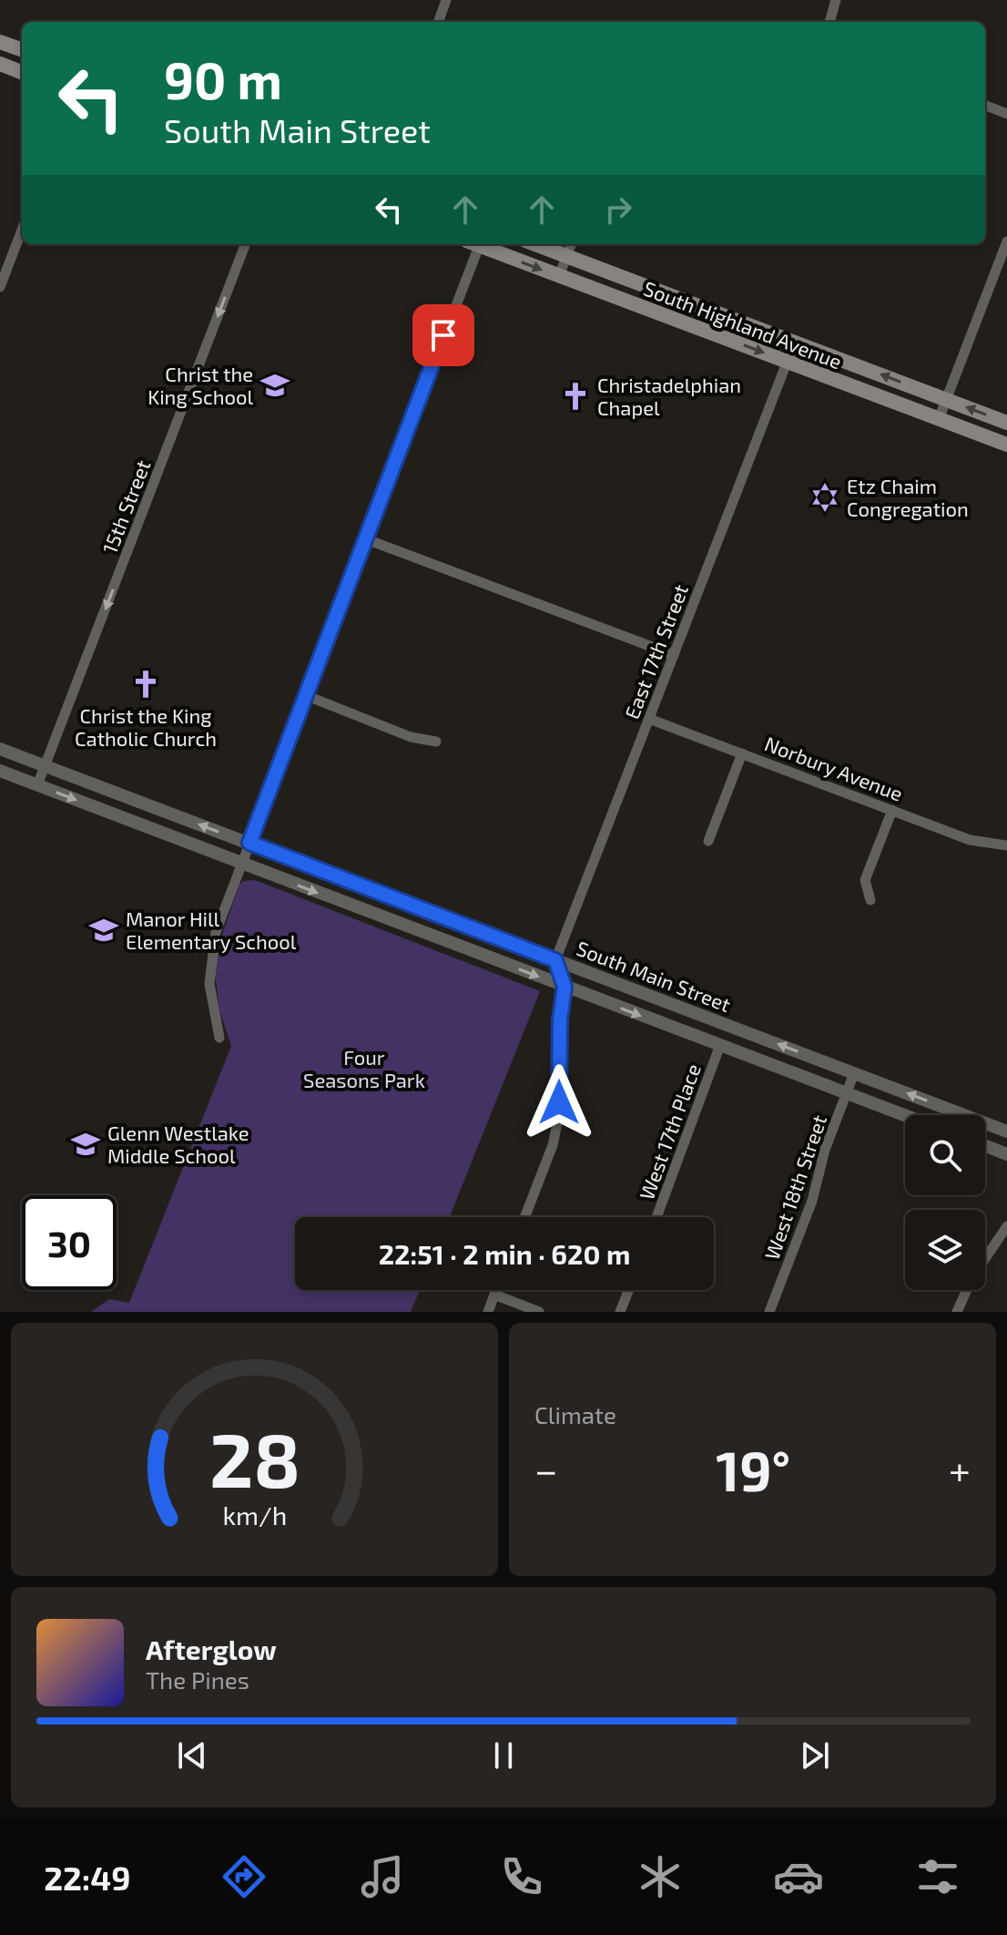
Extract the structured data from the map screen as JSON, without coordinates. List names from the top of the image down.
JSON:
{
  "streets": {
    "main road": ["South Highland Avenue"],
    "street": [
      "15th Street",
      "East 17th Street",
      "Norbury Avenue",
      "South Main Street",
      "West 17th Place",
      "West 18th Street"
    ]
  },
  "crossings": [
    ["South Highland Avenue", "East 17th Street"],
    ["15th Street", "South Main Street"],
    ["East 17th Street", "Norbury Avenue"],
    ["East 17th Street", "South Main Street"],
    ["South Main Street", "West 17th Place"],
    ["South Main Street", "West 18th Street"]
  ],
  "one_way": ["15th Street"],
  "parks": ["Four Seasons Park"],
  "places": {
    "school or university": ["Christ the King School", "Manor Hill Elementary School", "Glenn Westlake Middle School"],
    "church": ["Christadelphian Chapel", "Christ the King Catholic Church"],
    "synagogue": ["Etz Chaim Congregation"]
  },
  "page": {
    "turn": ["90 m", "South Main Street"],
    "limit": "30",
    "trip": "22:51 · 2 min · 620 m",
    "tile": "Climate",
    "heat": ["−", "19°", "+"],
    "song": ["Afterglow", "The Pines"],
    "tabs": "22:49",
    "gauge": ["28", "km/h"]
  }
}
